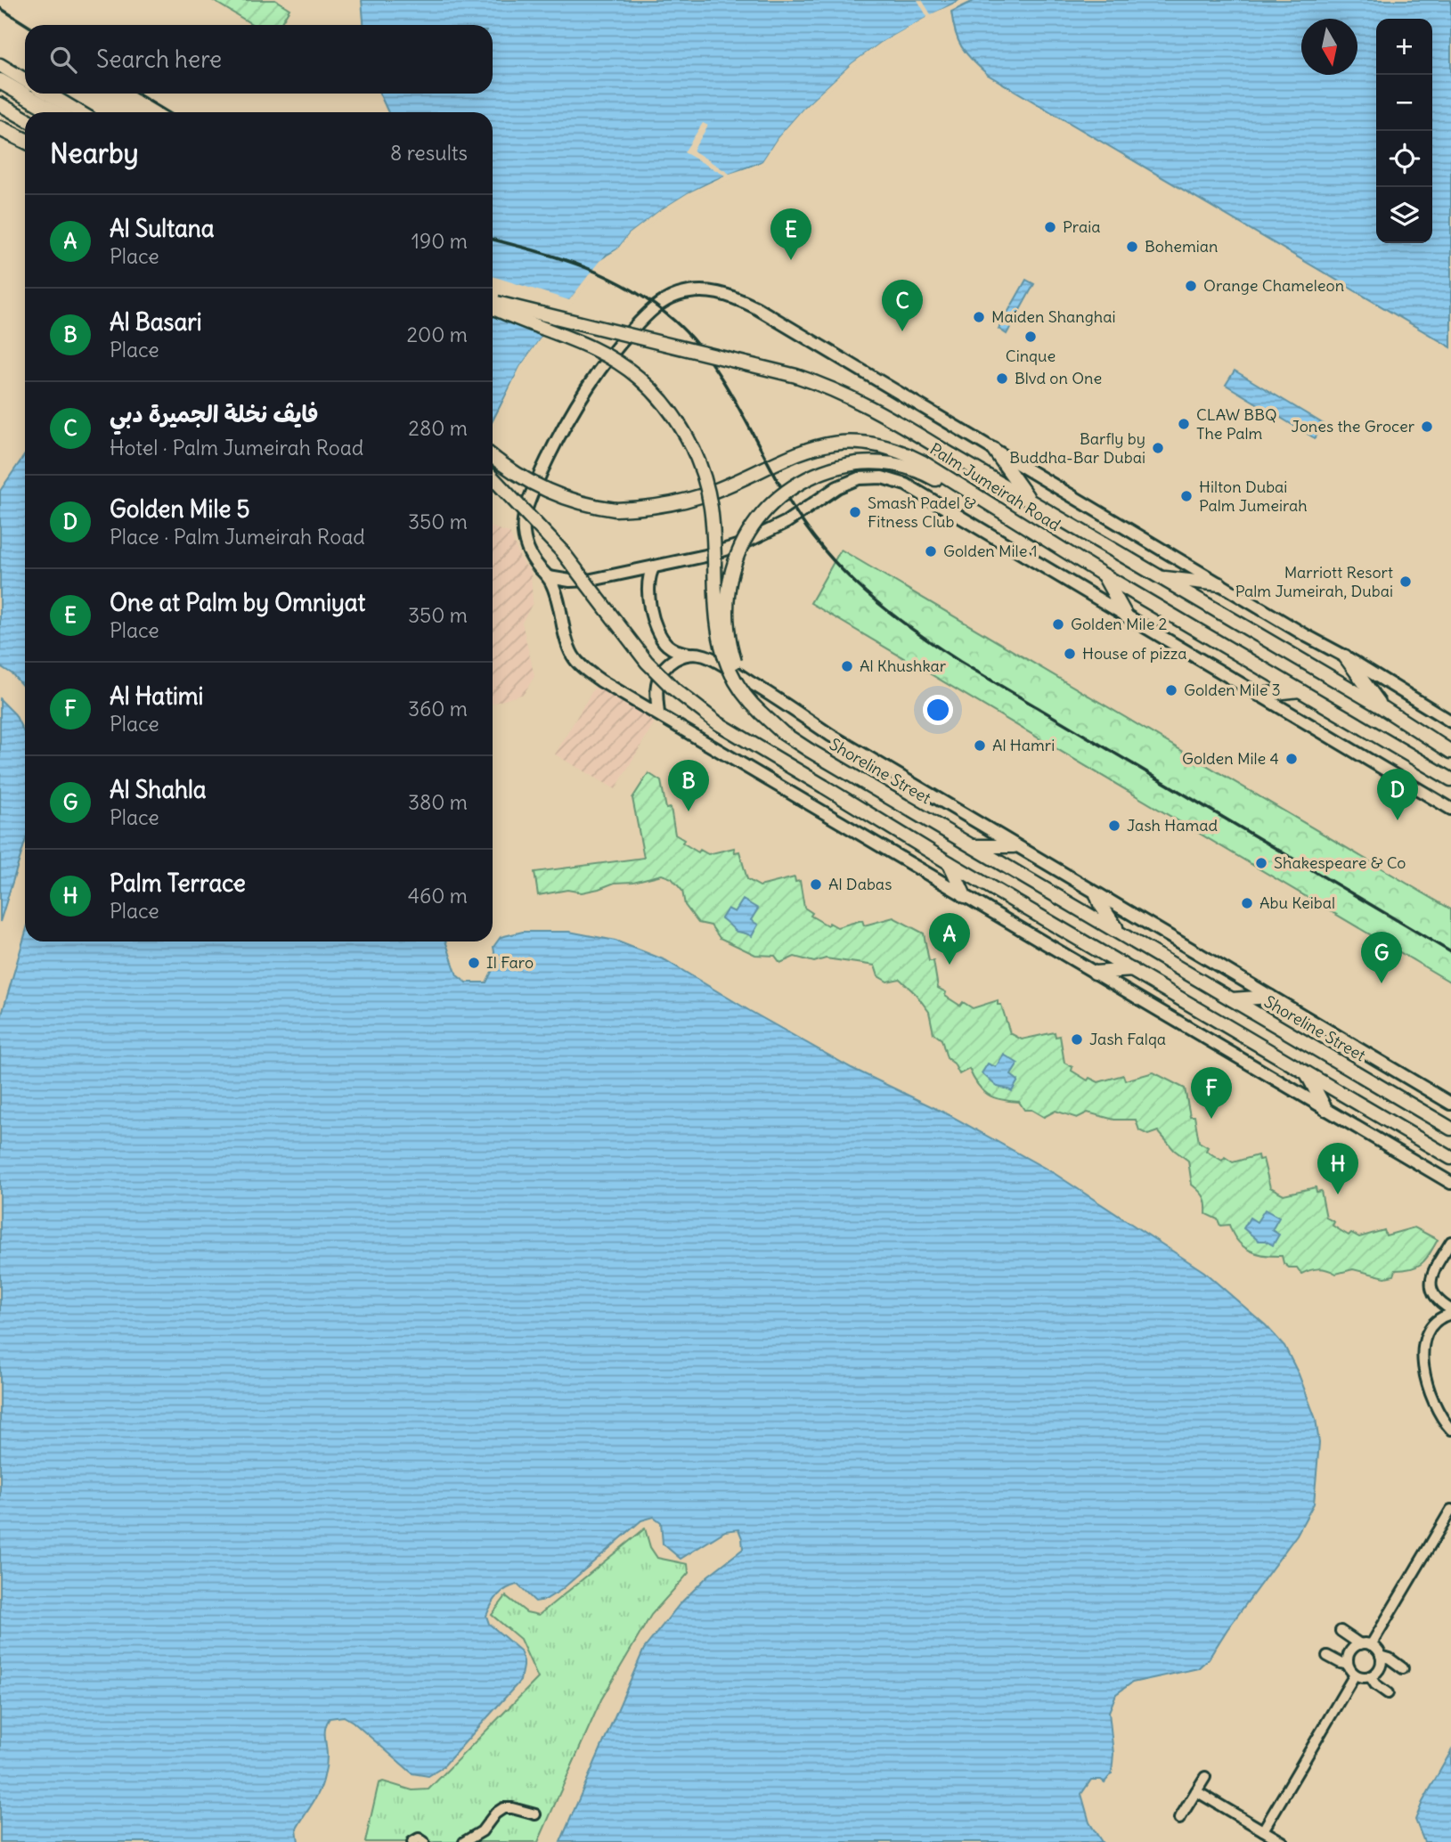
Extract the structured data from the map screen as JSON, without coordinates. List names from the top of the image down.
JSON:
{
  "streets": {
    "main road": ["Palm Jumeirah Road", "Shoreline Street"]
  },
  "places": [
    "Praia",
    "Bohemian",
    "Orange Chameleon",
    "Maiden Shanghai",
    "Cinque",
    "Blvd on One",
    "CLAW BBQ The Palm",
    "Jones the Grocer",
    "Barfly by Buddha-Bar Dubai",
    "Hilton Dubai Palm Jumeirah",
    "Smash Padel & Fitness Club",
    "Golden Mile 1",
    "Marriott Resort Palm Jumeirah, Dubai",
    "Golden Mile 2",
    "House of pizza",
    "Al Khushkar",
    "Golden Mile 3",
    "Al Hamri",
    "Golden Mile 4",
    "Jash Hamad",
    "Shakespeare & Co",
    "Al Dabas",
    "Abu Keibal",
    "Il Faro",
    "Jash Falqa"
  ],
  "north": "bottom",
  "page": {
    "map_buttons": ["+", "−"],
    "search": "Search here",
    "heading": ["Nearby", "8 results"],
    "list": [
      {
        "mark": "A",
        "name": "Al Sultana",
        "note": "Place",
        "value": "190 m"
      },
      {
        "mark": "B",
        "name": "Al Basari",
        "note": "Place",
        "value": "200 m"
      },
      {
        "mark": "C",
        "name": "فايڤ نخلة الجميرة دبي",
        "note": "Hotel · Palm Jumeirah Road",
        "value": "280 m"
      },
      {
        "mark": "D",
        "name": "Golden Mile 5",
        "note": "Place · Palm Jumeirah Road",
        "value": "350 m"
      },
      {
        "mark": "E",
        "name": "One at Palm by Omniyat",
        "note": "Place",
        "value": "350 m"
      },
      {
        "mark": "F",
        "name": "Al Hatimi",
        "note": "Place",
        "value": "360 m"
      },
      {
        "mark": "G",
        "name": "Al Shahla",
        "note": "Place",
        "value": "380 m"
      },
      {
        "mark": "H",
        "name": "Palm Terrace",
        "note": "Place",
        "value": "460 m"
      }
    ],
    "pins": [
      "E",
      "C",
      "B",
      "D",
      "A",
      "G",
      "F",
      "H"
    ]
  }
}
